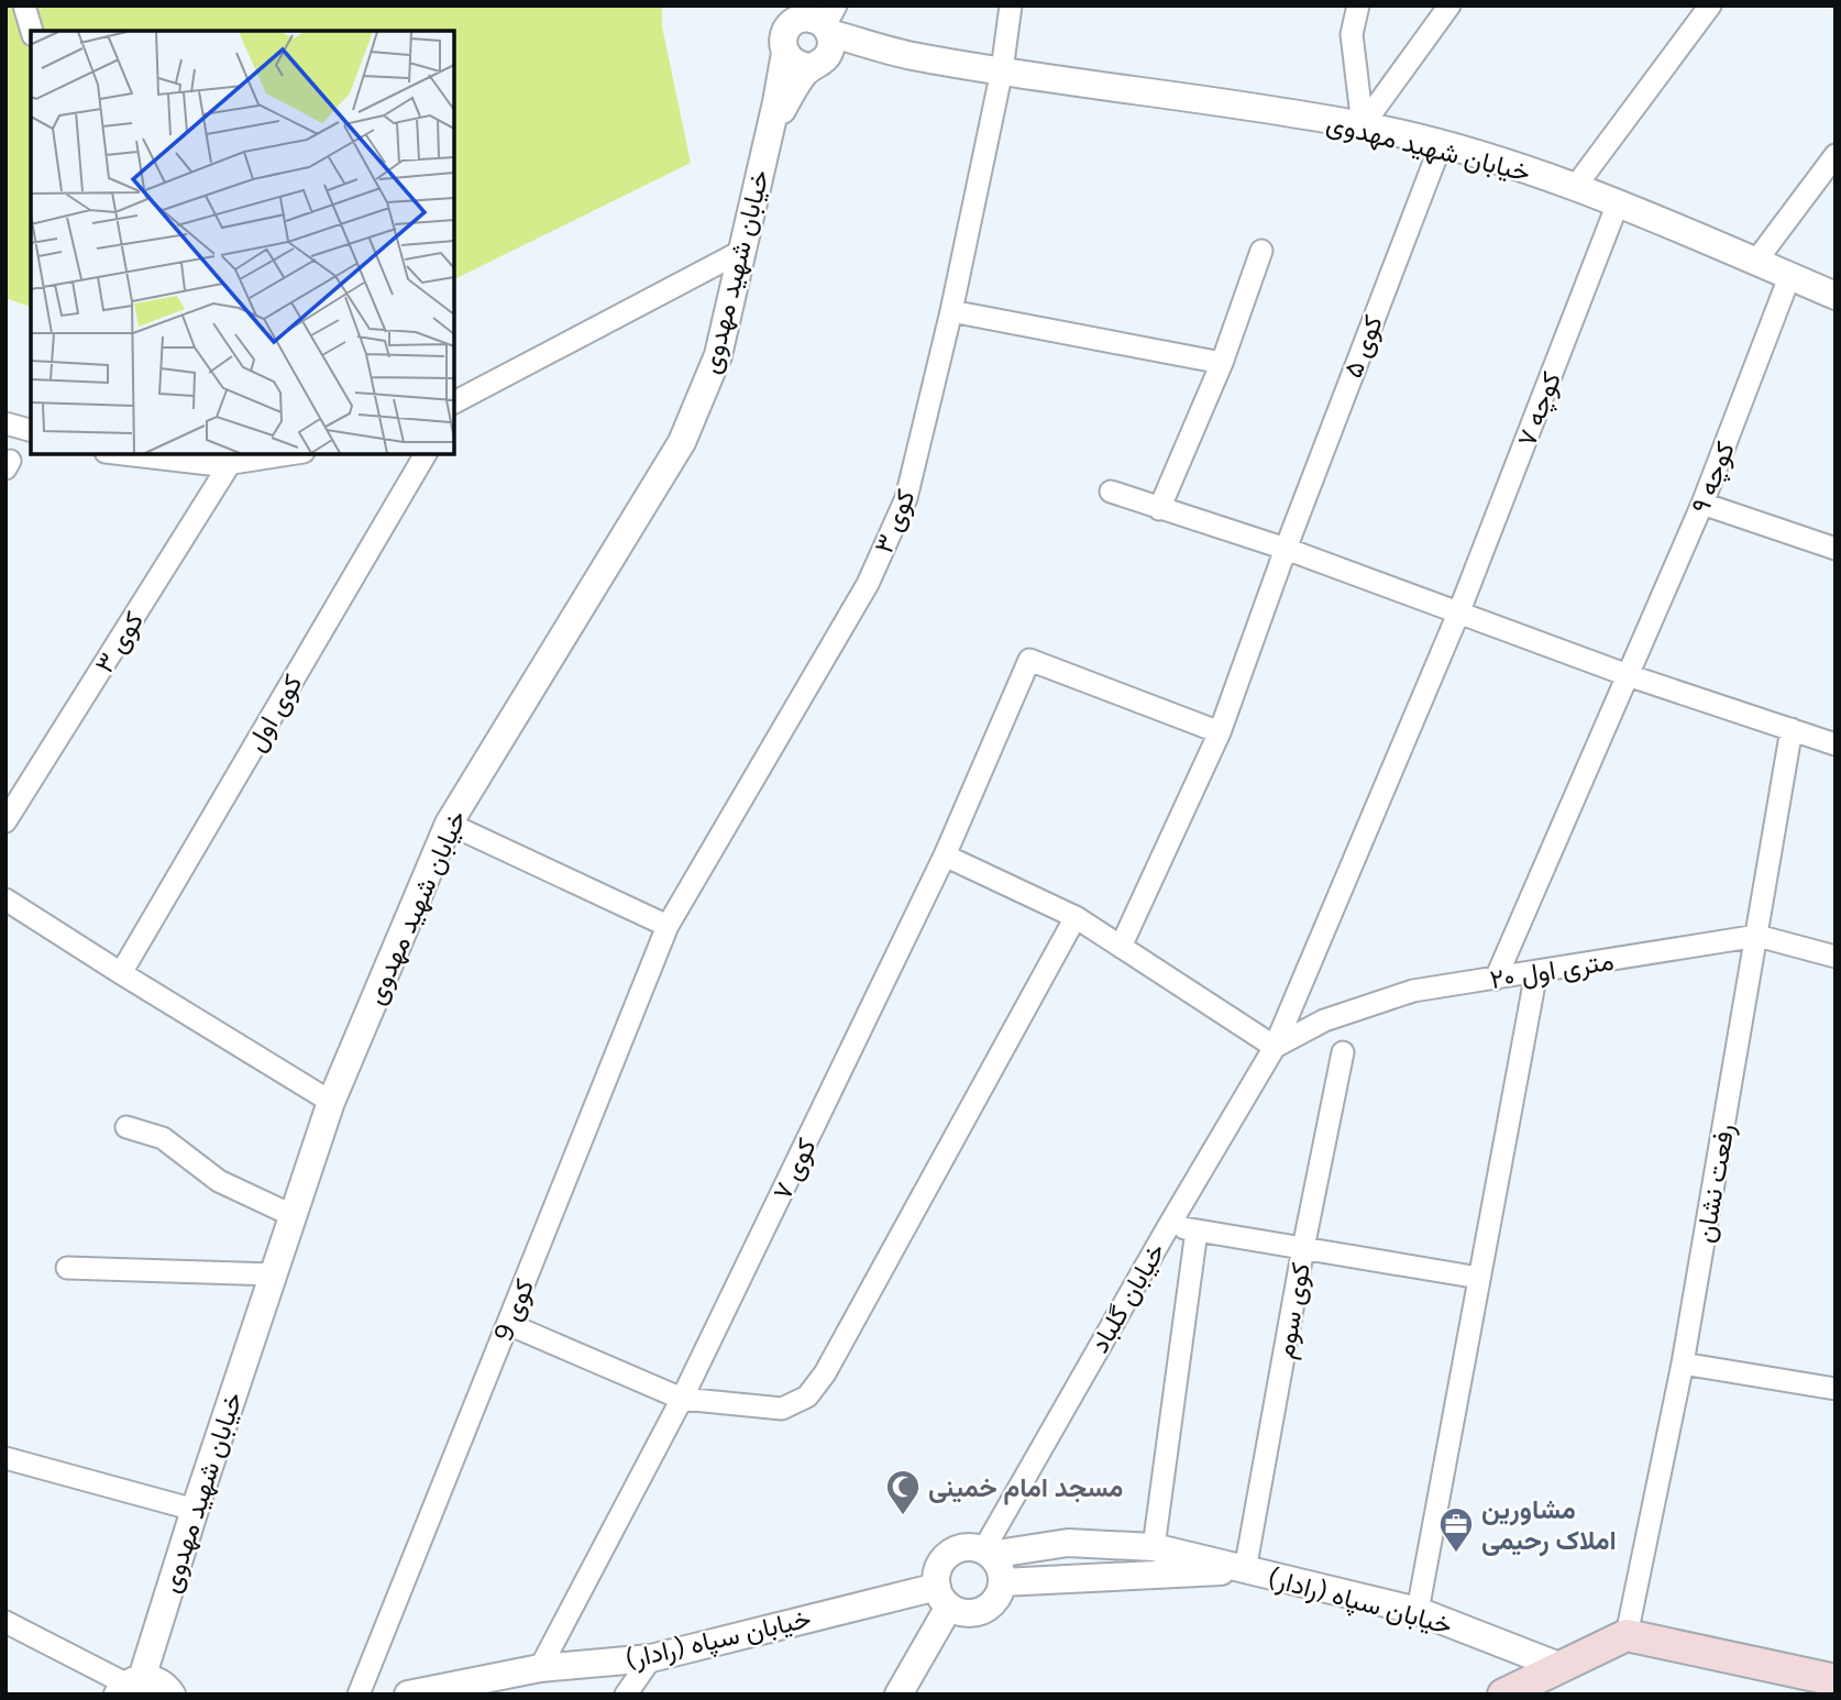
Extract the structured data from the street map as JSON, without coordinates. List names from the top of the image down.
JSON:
{
  "streets": {
    "street": [
      "خیابان شهید مهدوی",
      "کوی ۵",
      "کوچه ۷",
      "کوچه ۹",
      "کوی ۳",
      "کوی اول",
      "۲۰ متری اول",
      "کوی ۷",
      "رفعت نشان",
      "خیابان گلباد",
      "کوی 9",
      "کوی سوم",
      "خیابان سپاه (رادار)"
    ]
  },
  "crossings": [
    ["خیابان شهید مهدوی", "کوی ۵"],
    ["خیابان شهید مهدوی", "کوچه ۷"],
    ["خیابان شهید مهدوی", "کوچه ۹"],
    ["خیابان شهید مهدوی", "کوی ۳"],
    ["کوی ۵", "کوی ۷"],
    ["کوچه ۷", "۲۰ متری اول"],
    ["کوچه ۷", "خیابان گلباد"],
    ["کوچه ۹", "۲۰ متری اول"],
    ["کوی ۳", "کوی 9"],
    ["۲۰ متری اول", "رفعت نشان"],
    ["۲۰ متری اول", "خیابان گلباد"],
    ["کوی ۷", "خیابان سپاه (رادار)"],
    ["خیابان گلباد", "خیابان سپاه (رادار)"],
    ["کوی سوم", "خیابان سپاه (رادار)"]
  ],
  "places": {
    "mosque": ["مسجد امام خمینی"],
    "office": ["مشاورین املاک رحیمی"]
  }
}
